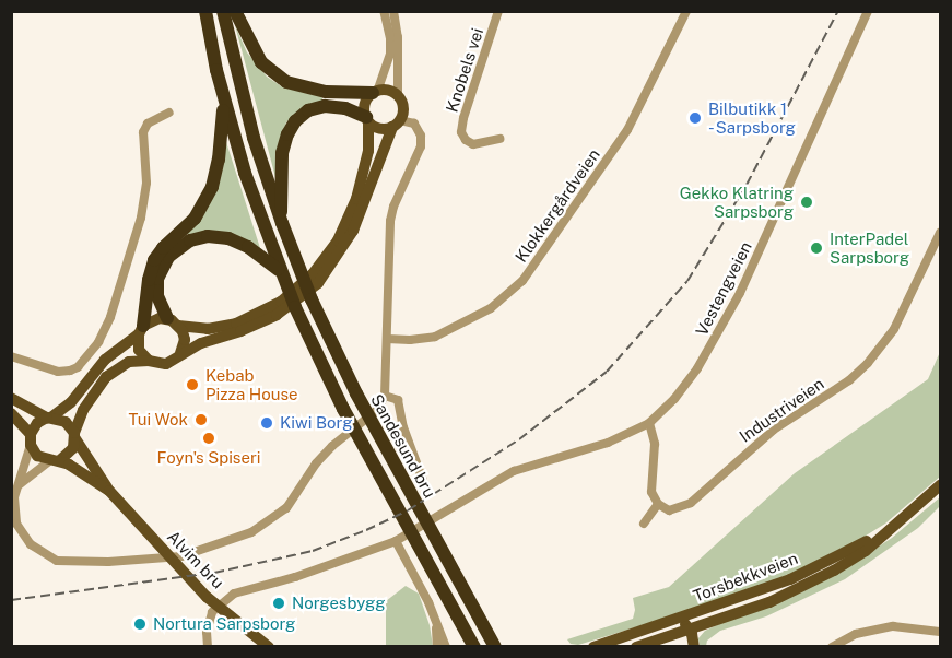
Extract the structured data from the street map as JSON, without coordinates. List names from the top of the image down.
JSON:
{
  "streets": {
    "highway": ["Sandesund bru"],
    "main road": ["Alvim bru", "Torsbekkveien"],
    "street": [
      "Knobels vei",
      "Klokkergårdveien",
      "Vestengveien",
      "Industriveien"
    ]
  },
  "places": [
    "Bilbutikk 1 - Sarpsborg",
    "Gekko Klatring Sarpsborg",
    "InterPadel Sarpsborg",
    "Kebab Pizza House",
    "Tui Wok",
    "Kiwi Borg",
    "Foyn's Spiseri",
    "Norgesbygg",
    "Nortura Sarpsborg"
  ]
}
